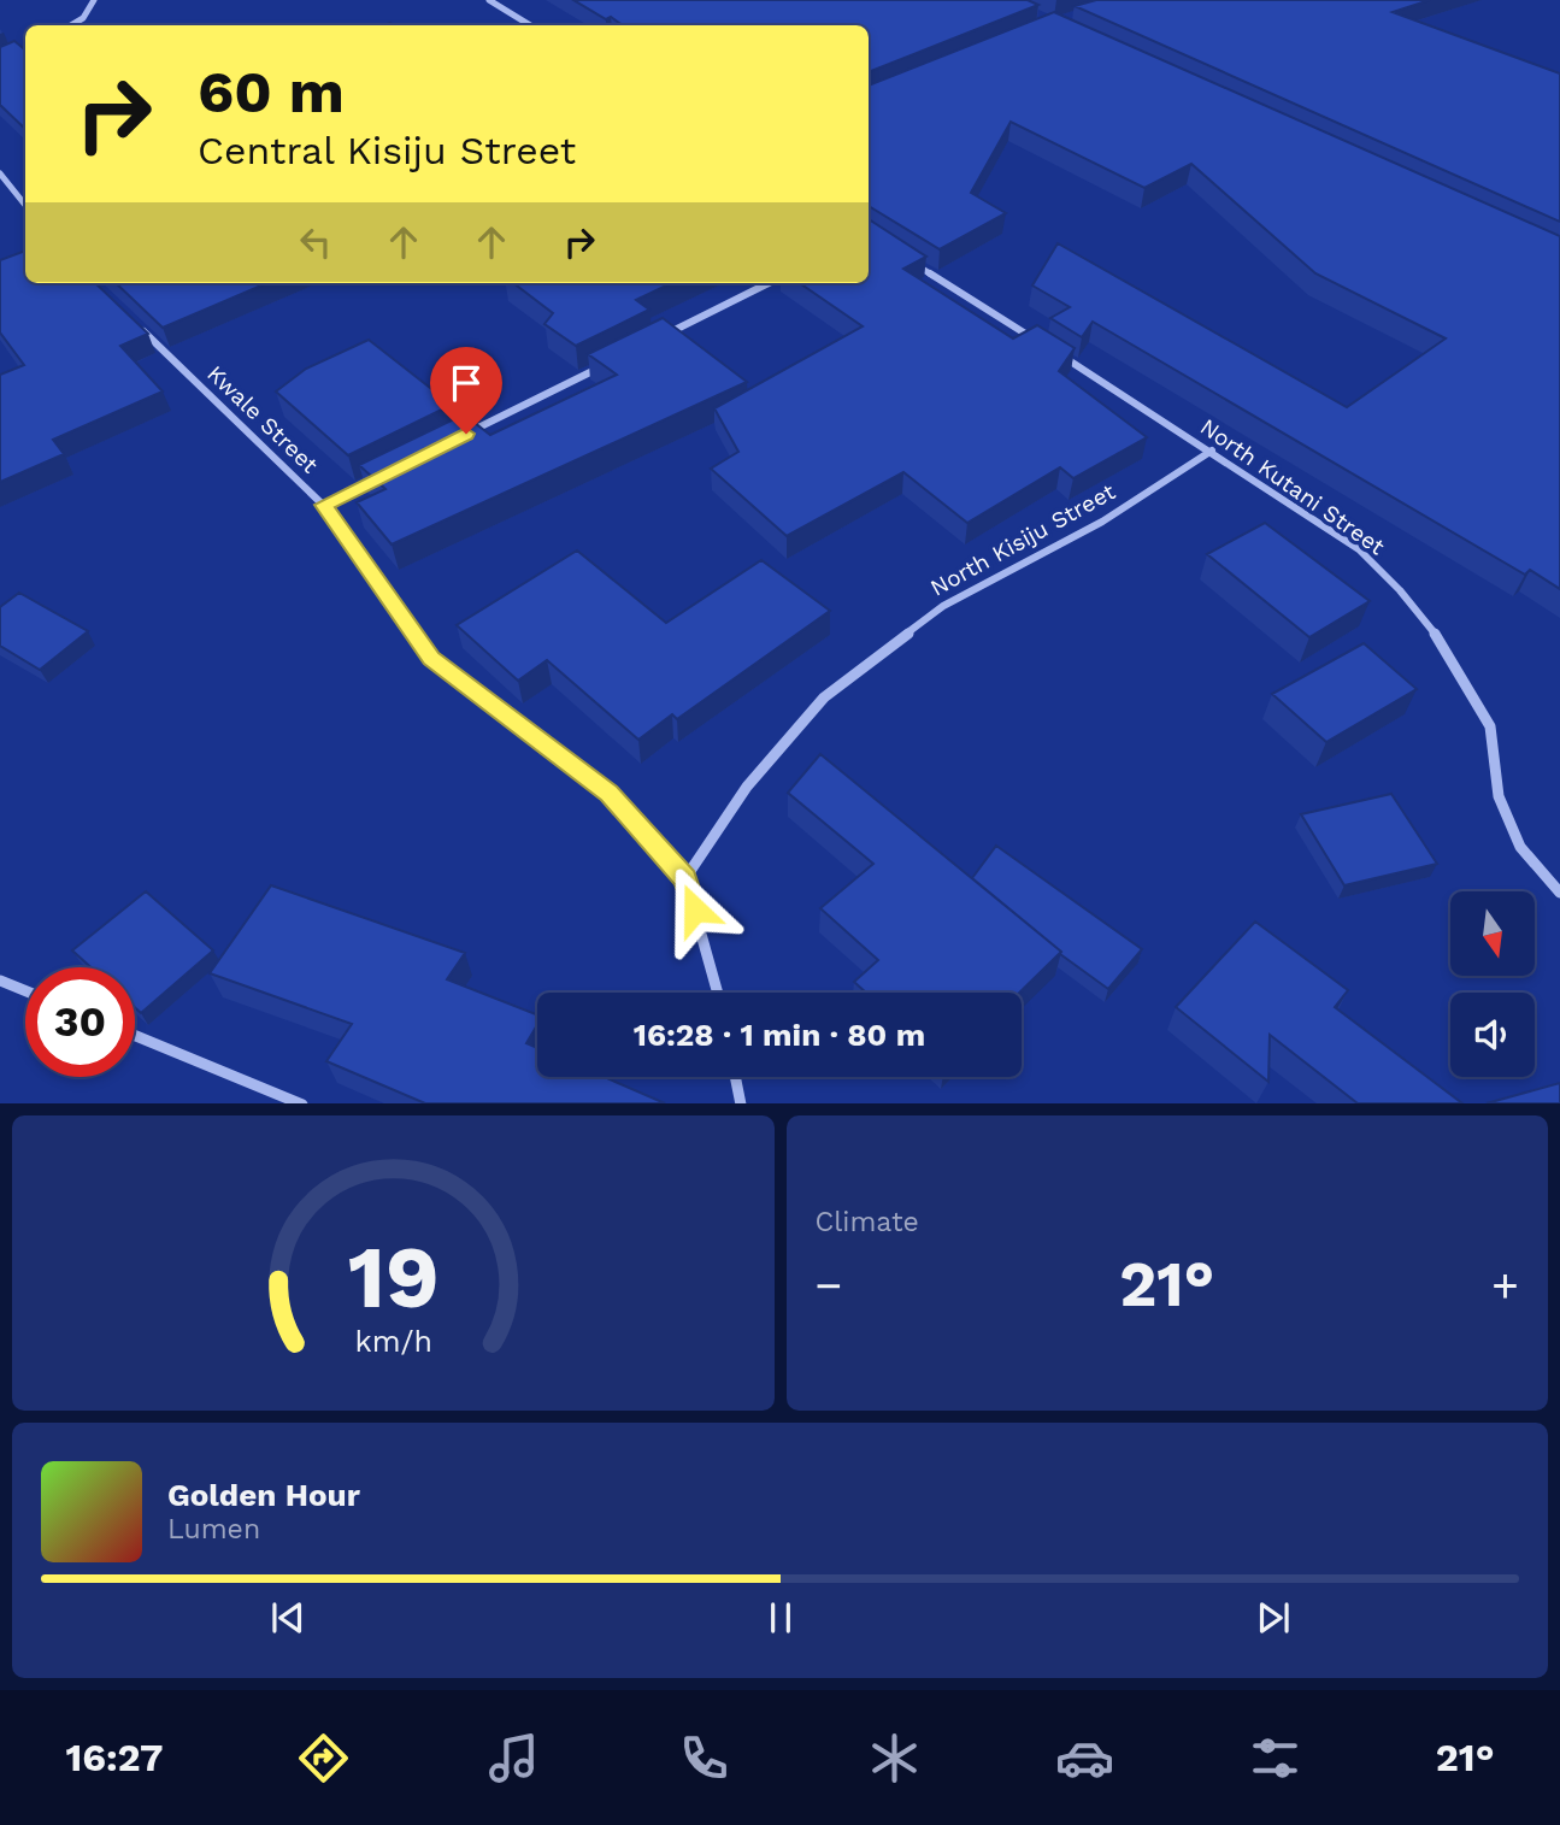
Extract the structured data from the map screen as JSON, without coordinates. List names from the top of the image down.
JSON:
{
  "streets": {
    "street": ["Kwale Street", "North Kutani Street", "North Kisiju Street"]
  },
  "crossings": [
    ["Kwale Street", "North Kisiju Street"],
    ["North Kutani Street", "North Kisiju Street"]
  ],
  "north": "bottom",
  "page": {
    "turn": ["60 m", "Central Kisiju Street"],
    "limit": "30",
    "trip": "16:28 · 1 min · 80 m",
    "tile": "Climate",
    "heat": ["−", "21°", "+"],
    "song": ["Golden Hour", "Lumen"],
    "tabs": ["16:27", "21°"],
    "gauge": ["19", "km/h"]
  }
}
